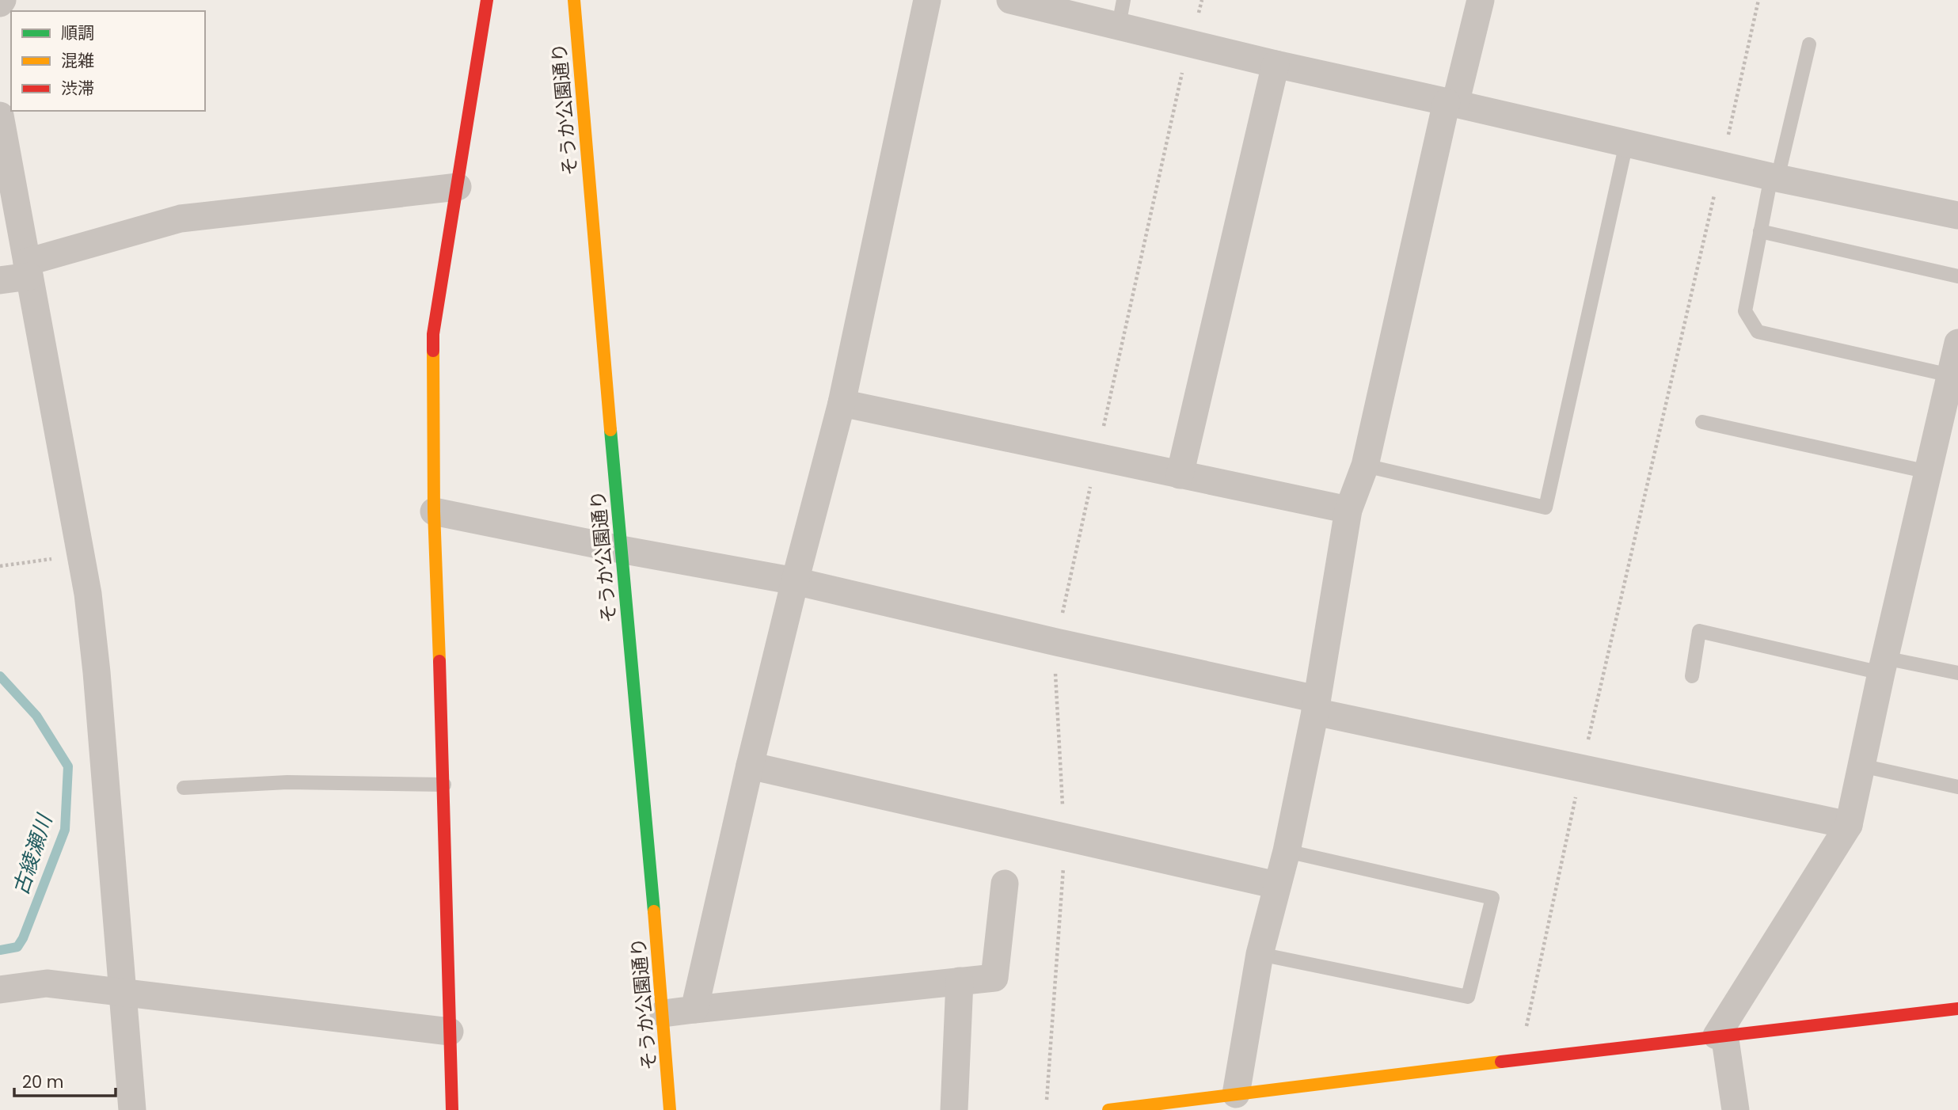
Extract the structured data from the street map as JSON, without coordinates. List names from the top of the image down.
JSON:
{
  "streets": {
    "street": ["そうか公園通り"]
  },
  "water": ["古綾瀬川"],
  "legend": ["順調", "混雑", "渋滞"],
  "scale_bar": "20 m"
}
